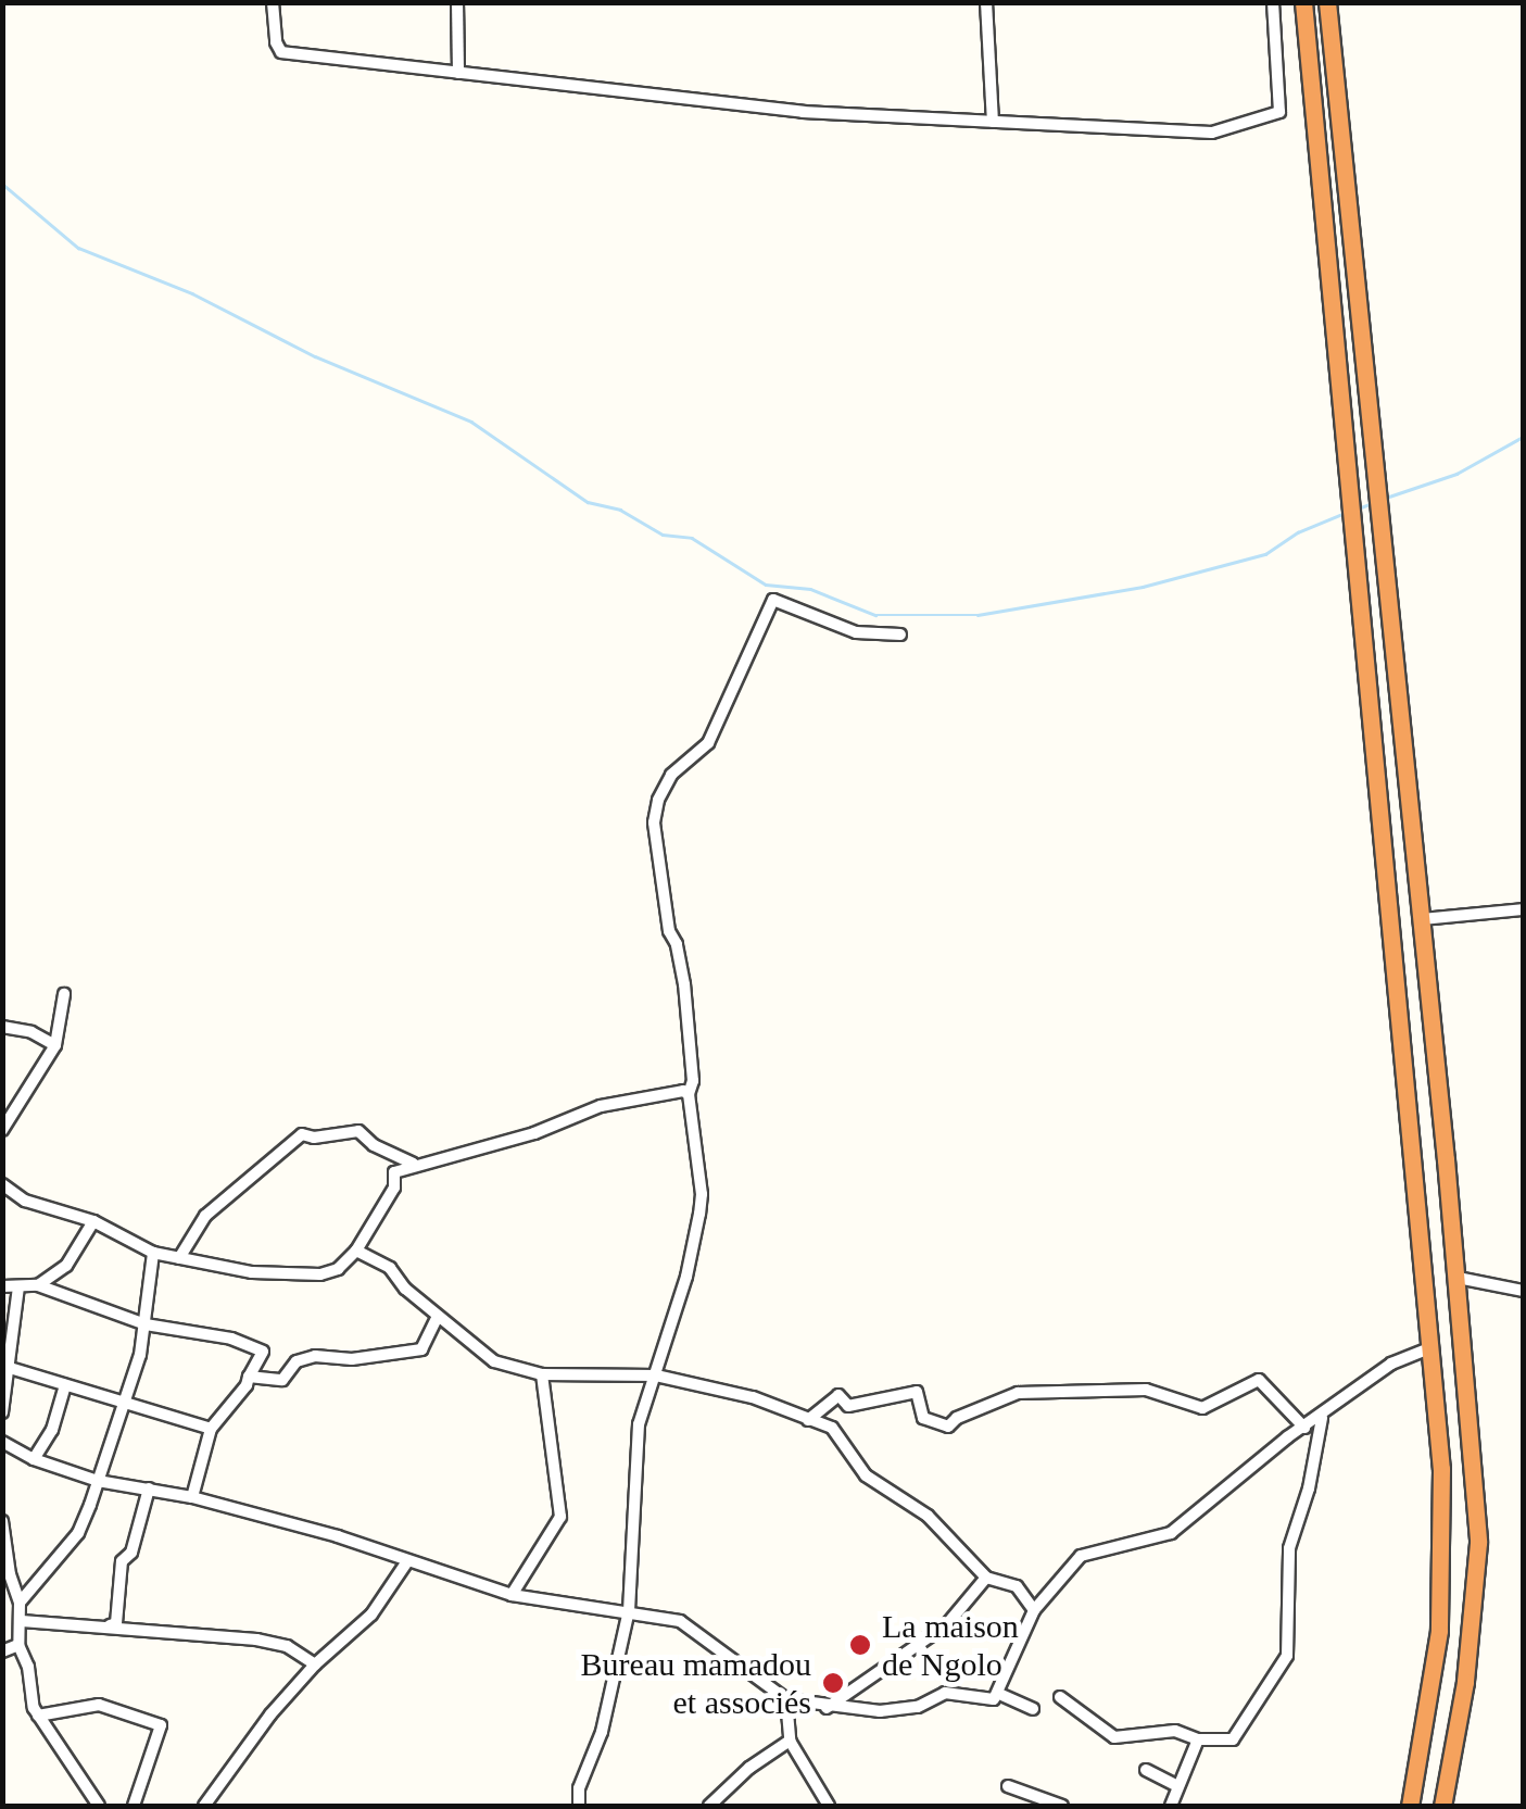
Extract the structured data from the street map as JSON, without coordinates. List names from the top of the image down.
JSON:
{
  "places": ["La maison de Ngolo", "Bureau mamadou et associés"]
}
